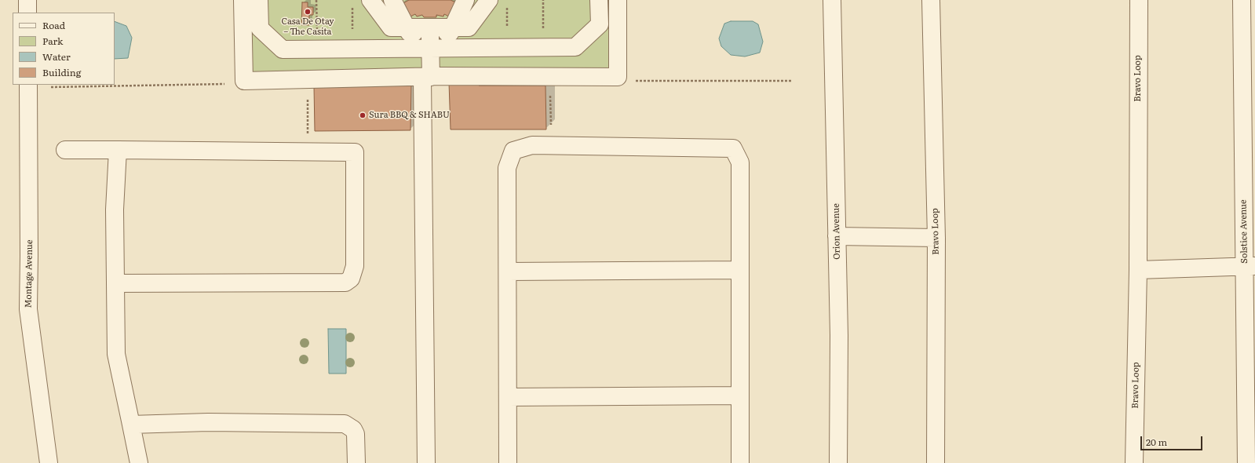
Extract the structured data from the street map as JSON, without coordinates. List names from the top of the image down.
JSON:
{
  "streets": {
    "street": [
      "Bravo Loop",
      "Orion Avenue",
      "Solstice Avenue",
      "Montage Avenue"
    ]
  },
  "places": ["Casa De Otay – The Casita", "Sura BBQ & SHABU"],
  "legend": [
    "Road",
    "Park",
    "Water",
    "Building"
  ],
  "scale_bar": "20 m"
}
